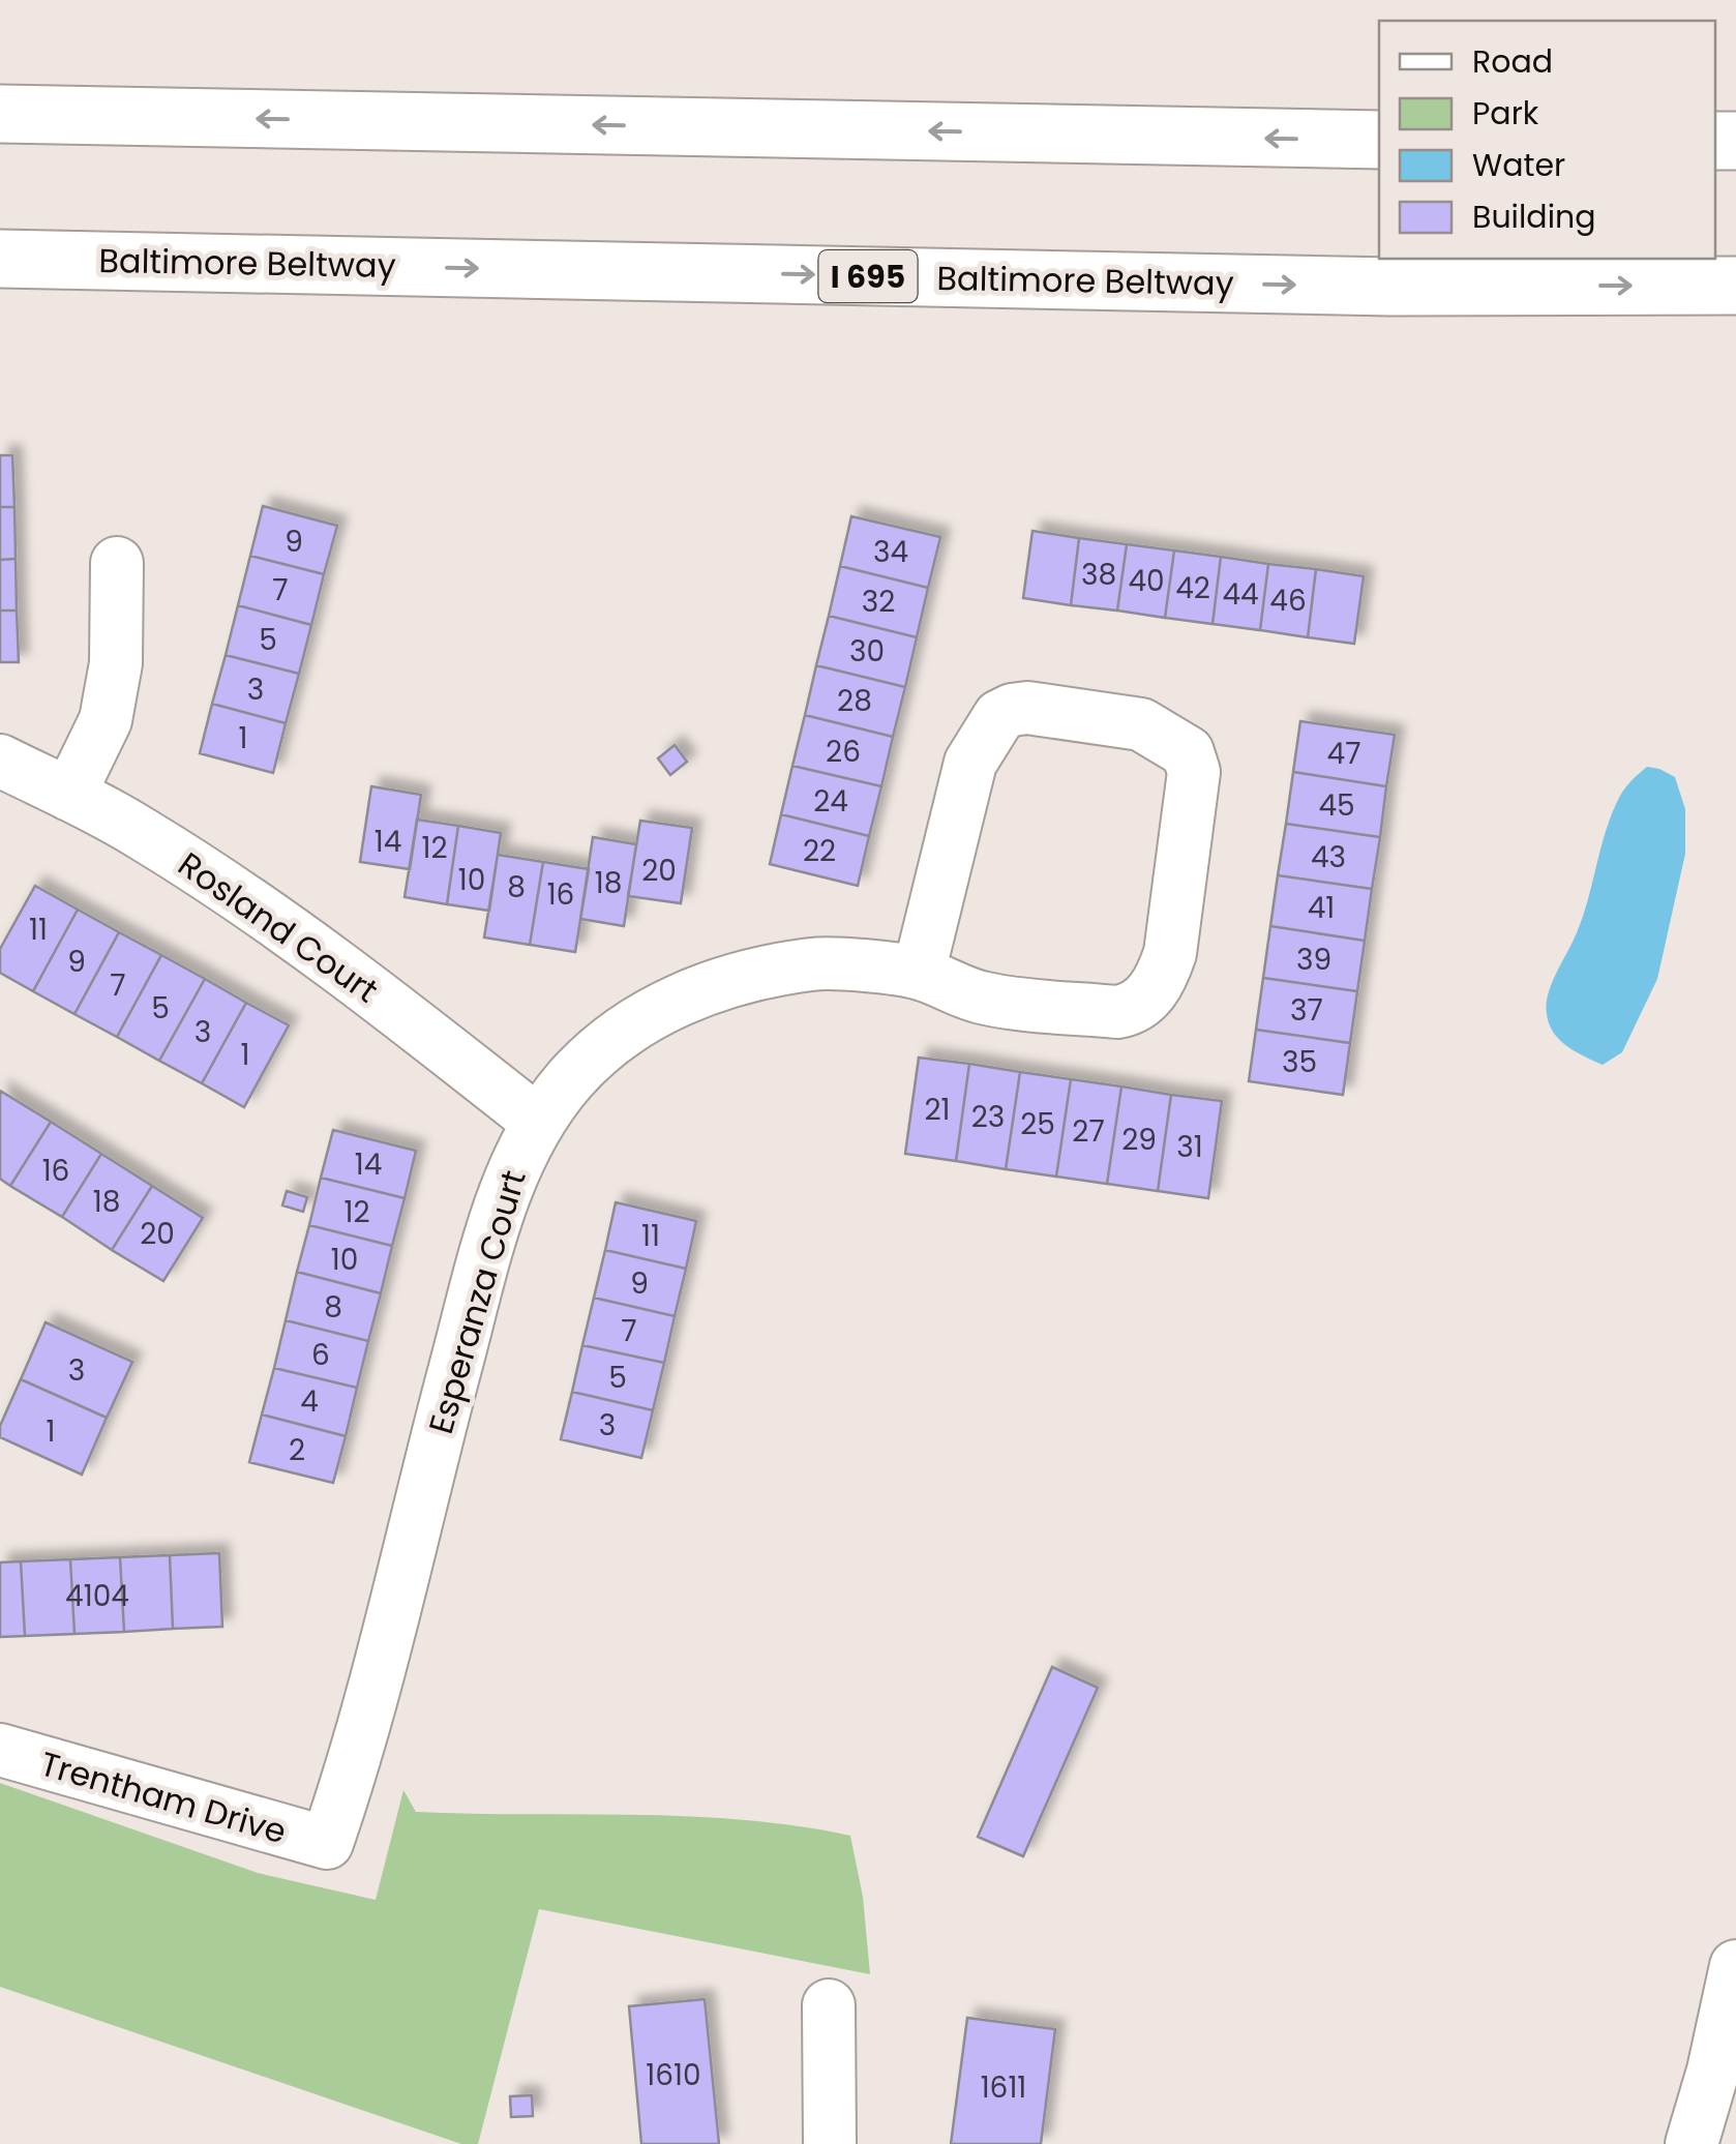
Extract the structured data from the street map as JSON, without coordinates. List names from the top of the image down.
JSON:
{
  "streets": {
    "highway": ["Baltimore Beltway", "I 695"],
    "street": ["Rosland Court", "Esperanza Court", "Trentham Drive"]
  },
  "crossings": [
    ["Rosland Court", "Esperanza Court"],
    ["Esperanza Court", "Trentham Drive"]
  ],
  "house_numbers": [
    "9",
    "34",
    "38",
    "40",
    "42",
    "7",
    "44",
    "46",
    "32",
    "5",
    "30",
    "3",
    "28",
    "1",
    "26",
    "47",
    "24",
    "45",
    "14",
    "12",
    "22",
    "43",
    "20",
    "10",
    "18",
    "8",
    "16",
    "41",
    "11",
    "39",
    "9",
    "7",
    "5",
    "37",
    "3",
    "1",
    "35",
    "21",
    "23",
    "25",
    "27",
    "29",
    "31",
    "14",
    "16",
    "18",
    "12",
    "20",
    "11",
    "10",
    "9",
    "8",
    "7",
    "6",
    "3",
    "5",
    "4",
    "3",
    "1",
    "2",
    "4104",
    "1610",
    "1611"
  ],
  "legend": [
    "Road",
    "Park",
    "Water",
    "Building"
  ]
}
